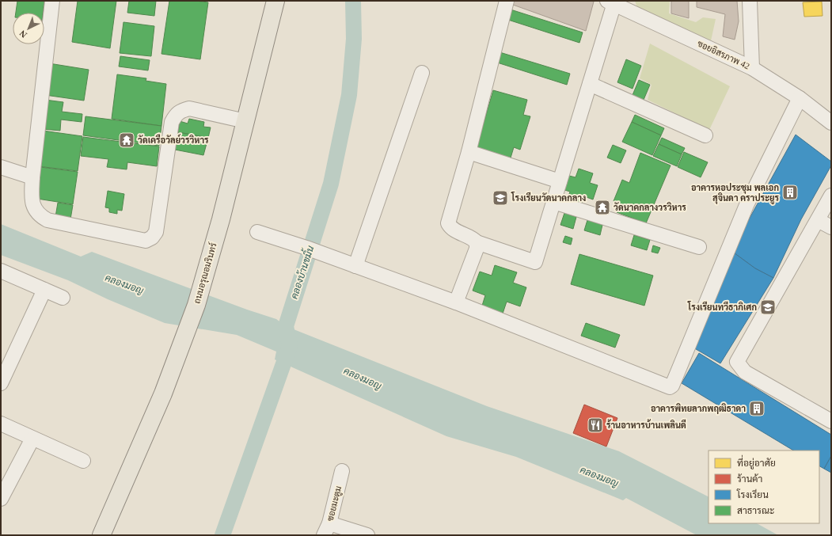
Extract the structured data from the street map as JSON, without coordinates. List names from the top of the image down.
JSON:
{
  "streets": {
    "main road": ["ถนนอรุณอมรินทร์"],
    "street": ["ซอยอิสรภาพ 42", "ซอยมะตูม"]
  },
  "water": ["คลองบ้านขมิ้น", "คลองมอญ"],
  "places": {
    "temple": ["วัดเครือวัลย์วรวิหาร", "วัดนาคกลางวรวิหาร"],
    "building": ["อาคารหอประชุม พลเอก สุจินดา คราประยูร", "อาคารพิทยลาภพฤฒิธาดา"],
    "school or university": ["โรงเรียนวัดนาคกลาง", "โรงเรียนทวีธาภิเศก"],
    "restaurant": ["ร้านอาหารบ้านเพลินดี"]
  },
  "legend": [
    "ที่อยู่อาศัย",
    "ร้านค้า",
    "โรงเรียน",
    "สาธารณะ"
  ],
  "north": "bottom left"
}
